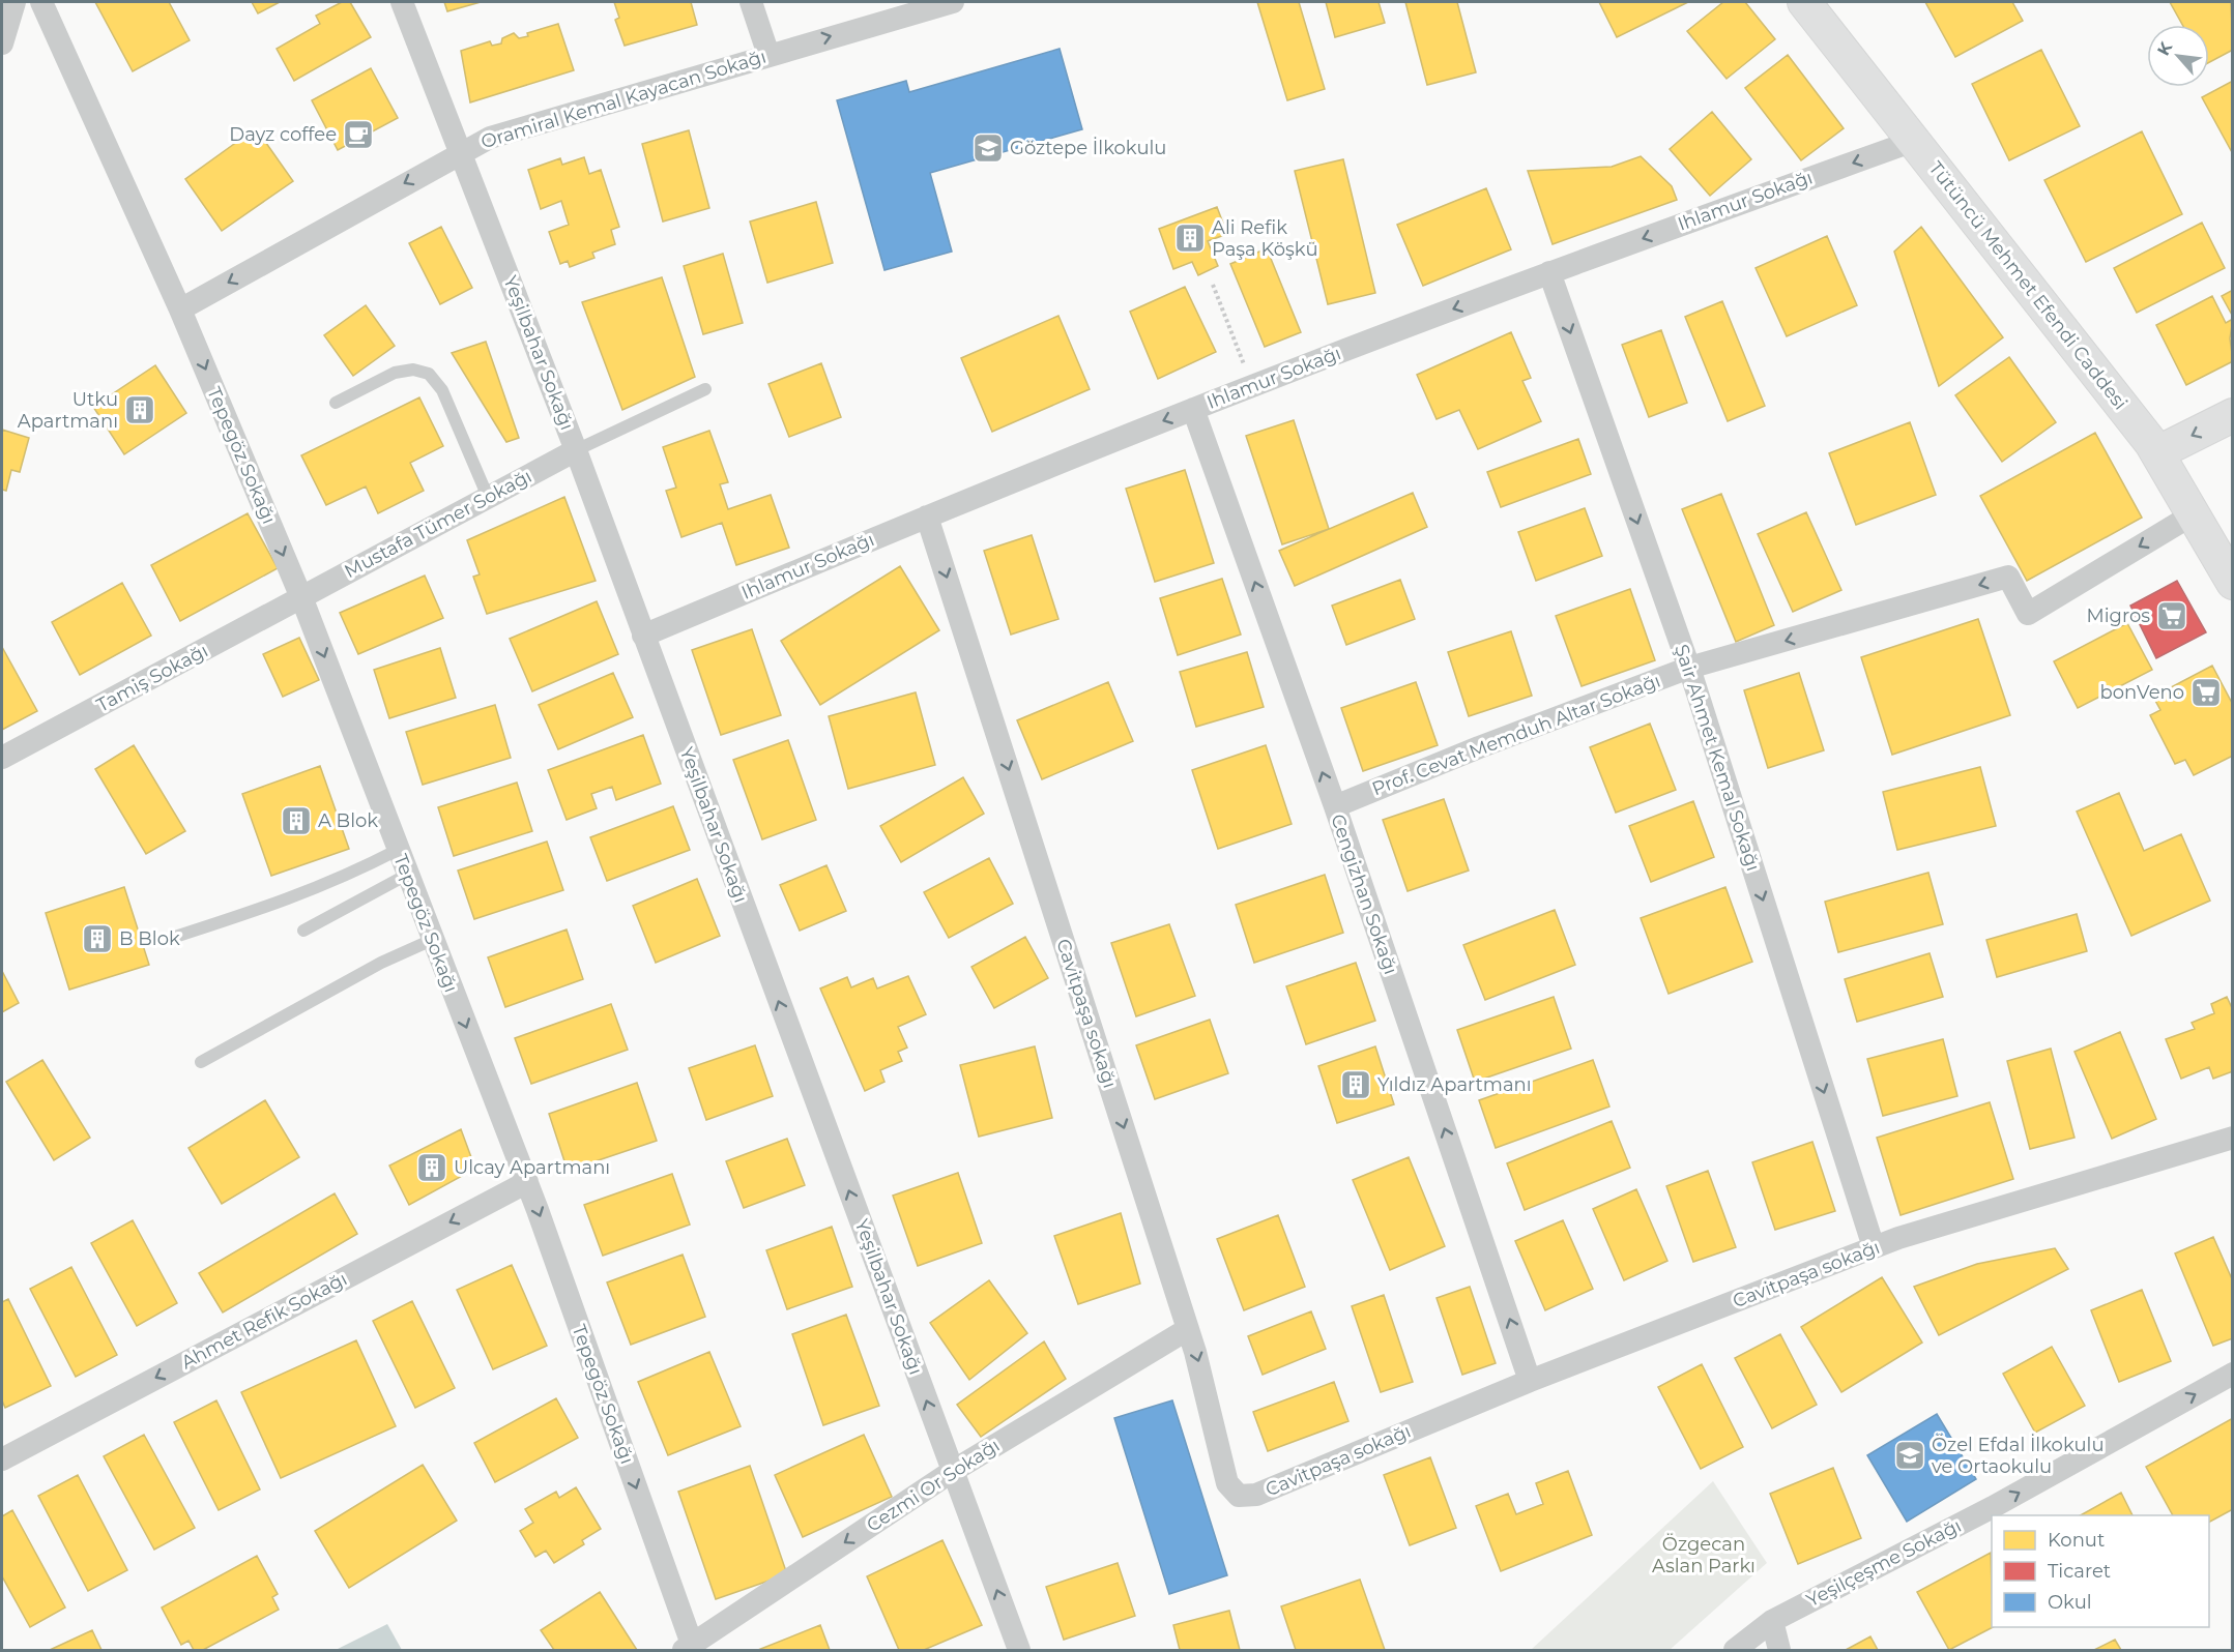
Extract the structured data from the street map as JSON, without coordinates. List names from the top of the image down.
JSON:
{
  "streets": {
    "main road": ["Tütüncü Mehmet Efendi Caddesi"],
    "street": [
      "Oramiral Kemal Kayacan Sokağı",
      "Ihlamur Sokağı",
      "Yeşilbahar Sokağı",
      "Tepegöz Sokağı",
      "Mustafa Tümer Sokağı",
      "Tamiş Sokağı",
      "Prof. Cevat Memduh Altar Sokağı",
      "Şair Ahmet Kemal Sokağı",
      "Cengizhan Sokağı",
      "Cavitpaşa sokağı",
      "Ahmet Refik Sokağı",
      "Cezmi Or Sokağı",
      "Yeşilçeşme Sokağı"
    ]
  },
  "crossings": [
    ["Oramiral Kemal Kayacan Sokağı", "Yeşilbahar Sokağı"],
    ["Oramiral Kemal Kayacan Sokağı", "Tepegöz Sokağı"],
    ["Ihlamur Sokağı", "Tütüncü Mehmet Efendi Caddesi"],
    ["Ihlamur Sokağı", "Yeşilbahar Sokağı"],
    ["Ihlamur Sokağı", "Şair Ahmet Kemal Sokağı"],
    ["Ihlamur Sokağı", "Cengizhan Sokağı"],
    ["Ihlamur Sokağı", "Cavitpaşa sokağı"],
    ["Tütüncü Mehmet Efendi Caddesi", "Prof. Cevat Memduh Altar Sokağı"],
    ["Yeşilbahar Sokağı", "Mustafa Tümer Sokağı"],
    ["Yeşilbahar Sokağı", "Cezmi Or Sokağı"],
    ["Tepegöz Sokağı", "Mustafa Tümer Sokağı"],
    ["Tepegöz Sokağı", "Tamiş Sokağı"],
    ["Tepegöz Sokağı", "Ahmet Refik Sokağı"],
    ["Tepegöz Sokağı", "Cezmi Or Sokağı"],
    ["Mustafa Tümer Sokağı", "Tamiş Sokağı"],
    ["Prof. Cevat Memduh Altar Sokağı", "Şair Ahmet Kemal Sokağı"],
    ["Prof. Cevat Memduh Altar Sokağı", "Cengizhan Sokağı"],
    ["Şair Ahmet Kemal Sokağı", "Cavitpaşa sokağı"],
    ["Cengizhan Sokağı", "Cavitpaşa sokağı"],
    ["Cavitpaşa sokağı", "Cezmi Or Sokağı"]
  ],
  "one_way": [
    "Ihlamur Sokağı",
    "Yeşilbahar Sokağı",
    "Tepegöz Sokağı",
    "Prof. Cevat Memduh Altar Sokağı",
    "Şair Ahmet Kemal Sokağı",
    "Cengizhan Sokağı",
    "Ahmet Refik Sokağı",
    "Cezmi Or Sokağı",
    "Yeşilçeşme Sokağı"
  ],
  "parks": ["Özgecan Aslan Parkı"],
  "places": {
    "cafe": ["Dayz coffee"],
    "school or university": ["Göztepe İlkokulu", "Özel Efdal İlkokulu ve Ortaokulu"],
    "building": [
      "Ali Refik Paşa Köşkü",
      "Utku Apartmanı",
      "A Blok",
      "B Blok",
      "Yıldız Apartmanı",
      "Ulcay Apartmanı"
    ],
    "supermarket": ["Migros", "bonVeno"]
  },
  "legend": ["Konut", "Ticaret", "Okul"],
  "north": "top left"
}
